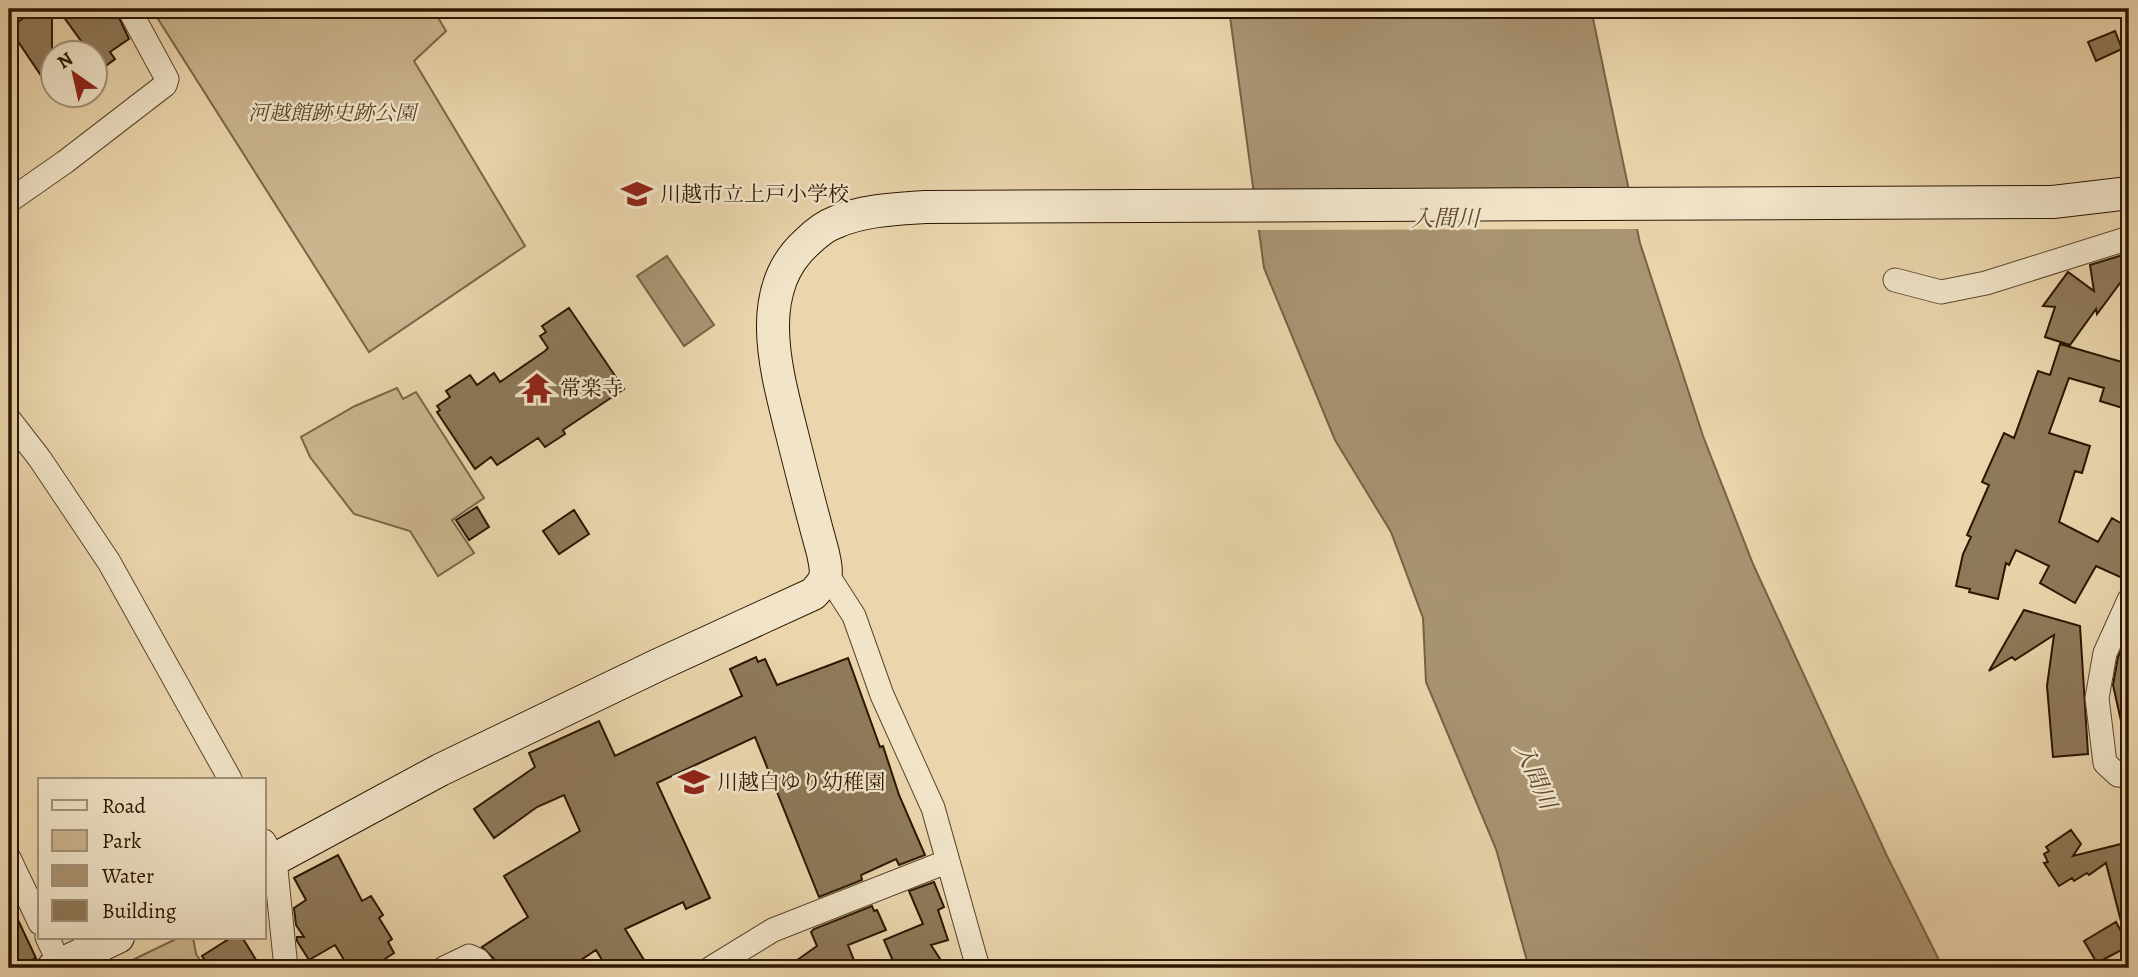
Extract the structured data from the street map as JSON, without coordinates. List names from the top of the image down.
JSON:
{
  "water": ["入間川"],
  "parks": ["河越館跡史跡公園"],
  "places": {
    "school or university": ["川越市立上戸小学校", "川越白ゆり幼稚園"],
    "temple": ["常楽寺"]
  },
  "legend": [
    "Road",
    "Park",
    "Water",
    "Building"
  ],
  "north": "top left"
}
